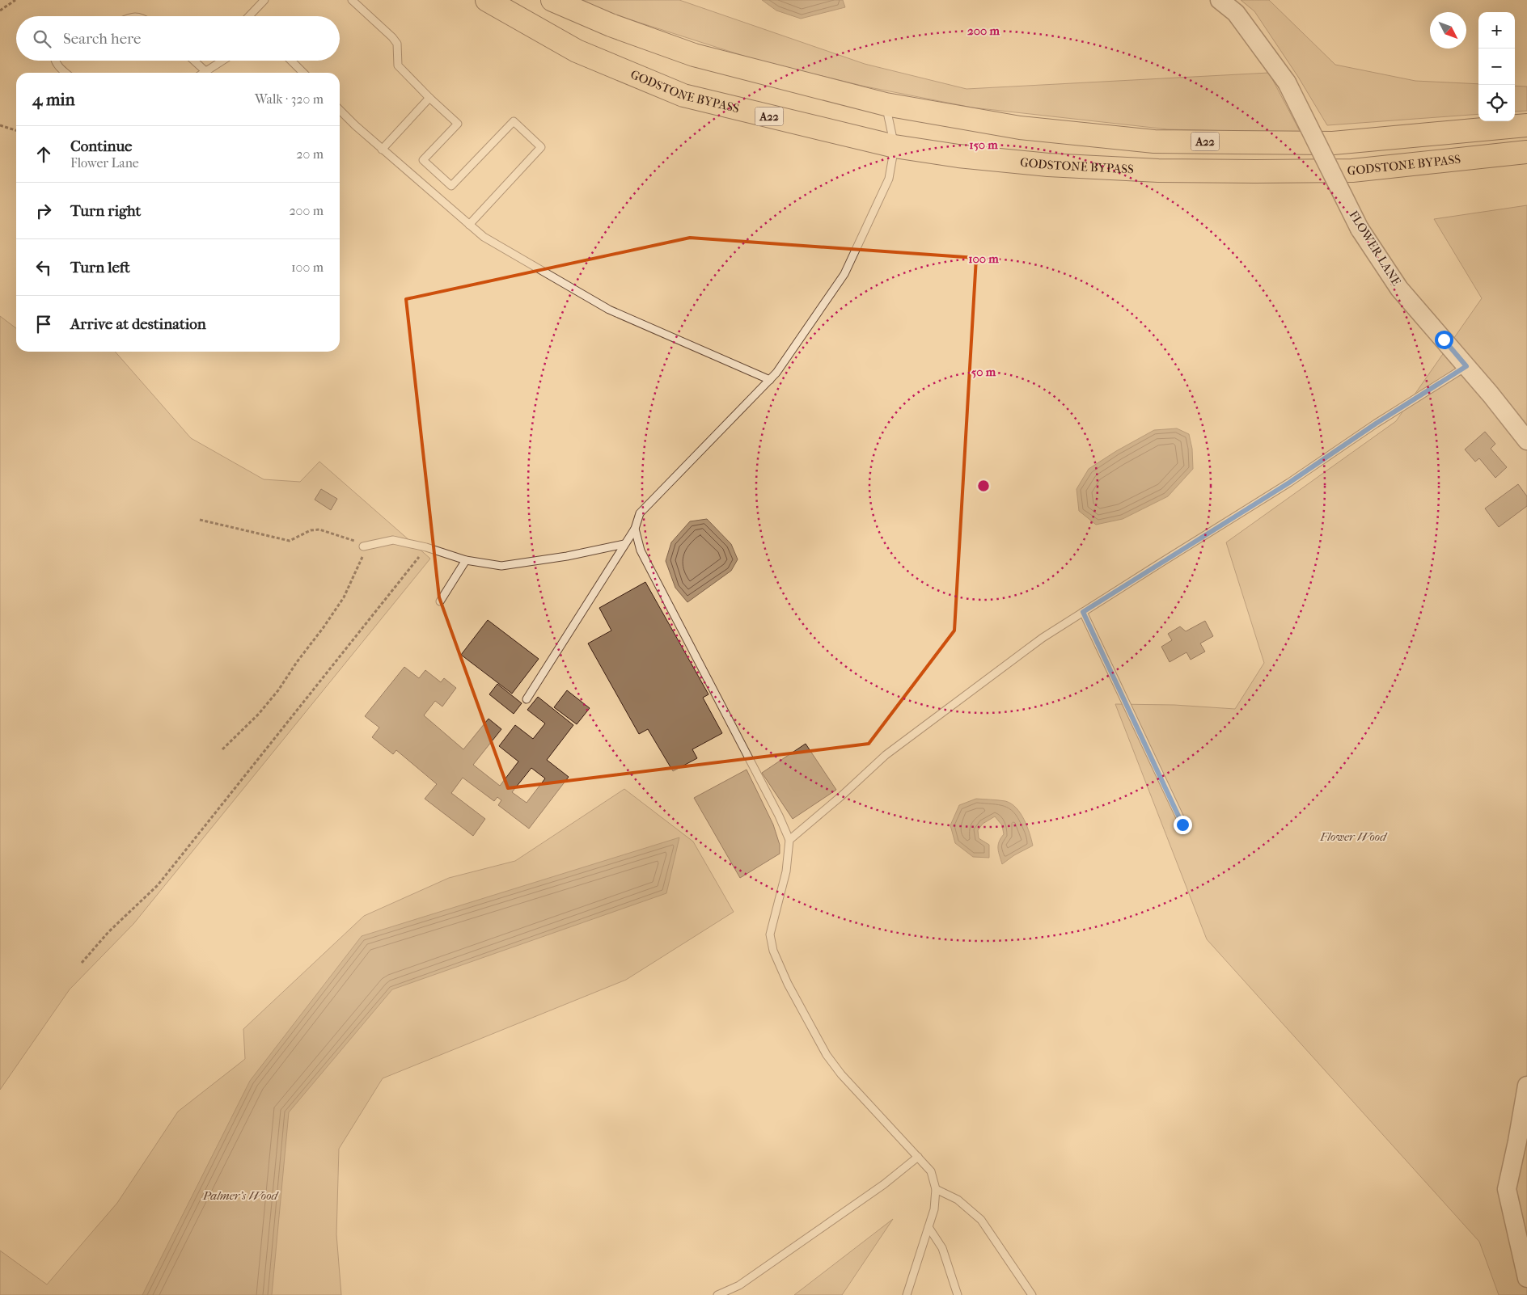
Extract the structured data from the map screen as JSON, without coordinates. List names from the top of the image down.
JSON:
{
  "streets": {
    "highway": ["GODSTONE BYPASS", "A22"],
    "street": ["FLOWER LANE"]
  },
  "parks": ["Flower Wood", "Palmer's Wood"],
  "north": "bottom right",
  "page": {
    "map_buttons": ["+", "−"],
    "search": "Search here",
    "heading": ["4 min", "Walk · 320 m"],
    "list": [
      ["Continue", "Flower Lane", "20 m"],
      ["Turn right", "200 m"],
      ["Turn left", "100 m"],
      "Arrive at destination"
    ]
  },
  "rings": [
    "200 m",
    "150 m",
    "100 m",
    "50 m"
  ]
}
